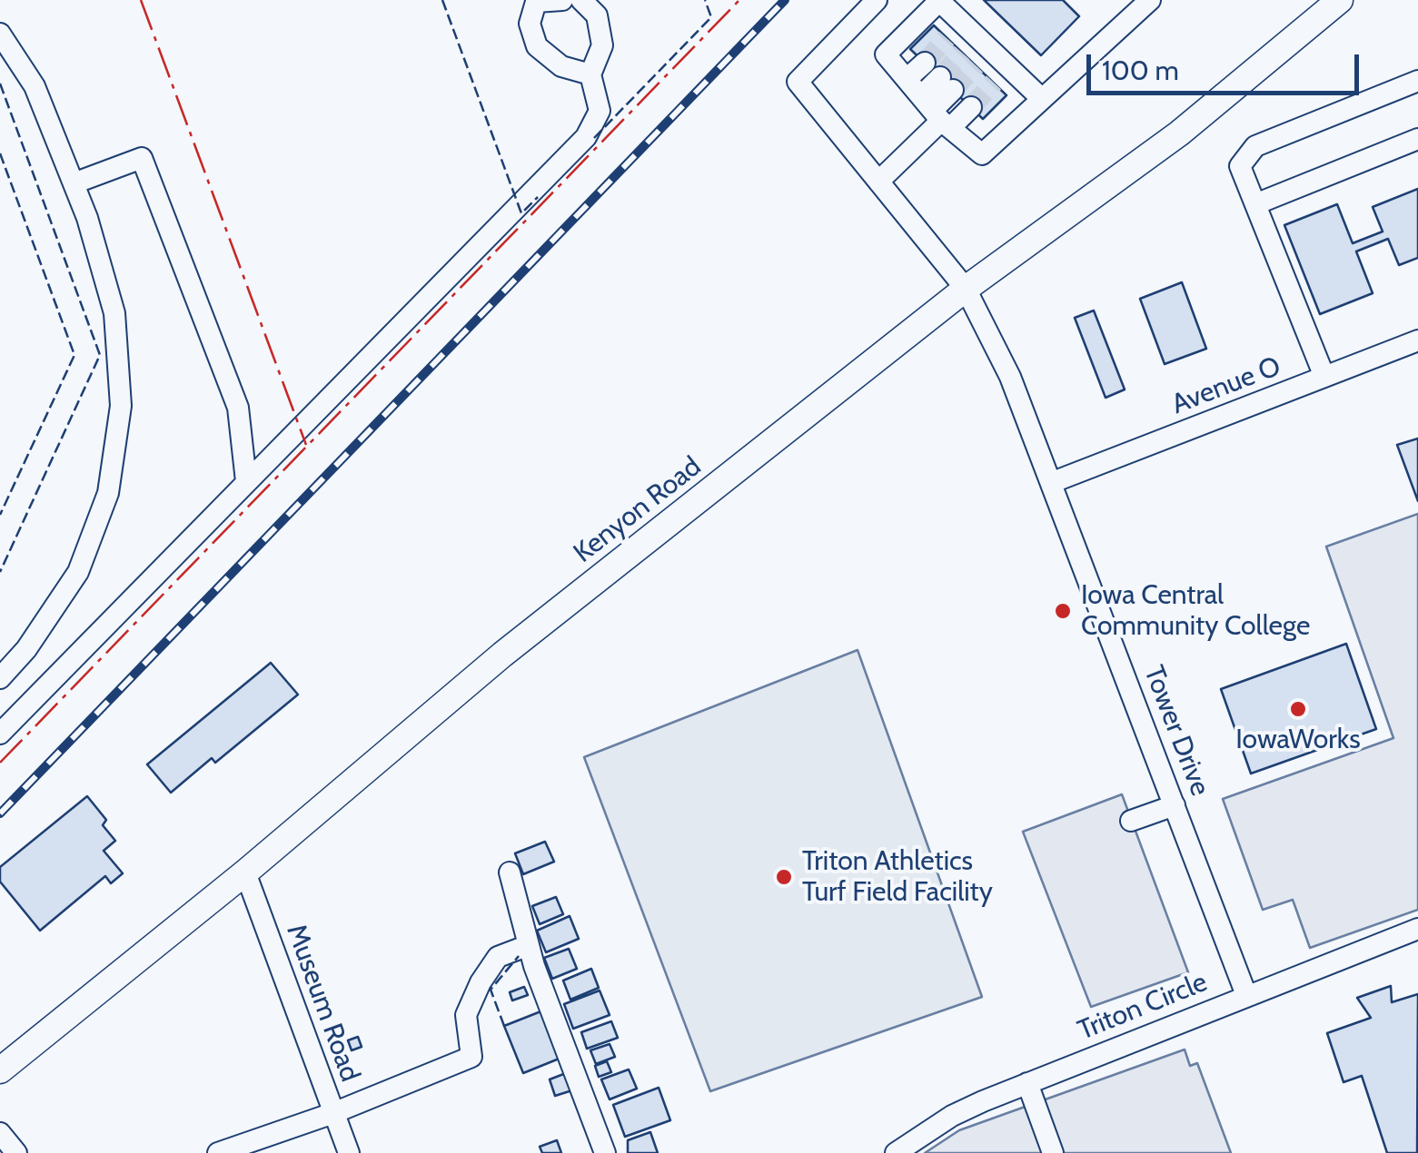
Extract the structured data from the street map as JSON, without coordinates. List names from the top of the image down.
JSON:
{
  "streets": {
    "main road": ["Kenyon Road"],
    "street": [
      "Avenue O",
      "Tower Drive",
      "Museum Road",
      "Triton Circle"
    ]
  },
  "crossings": [
    ["Avenue O", "Tower Drive"],
    ["Kenyon Road", "Tower Drive"],
    ["Kenyon Road", "Museum Road"],
    ["Tower Drive", "Triton Circle"]
  ],
  "places": ["Iowa Central Community College", "IowaWorks", "Triton Athletics Turf Field Facility"],
  "scale_bar": "100 m"
}
